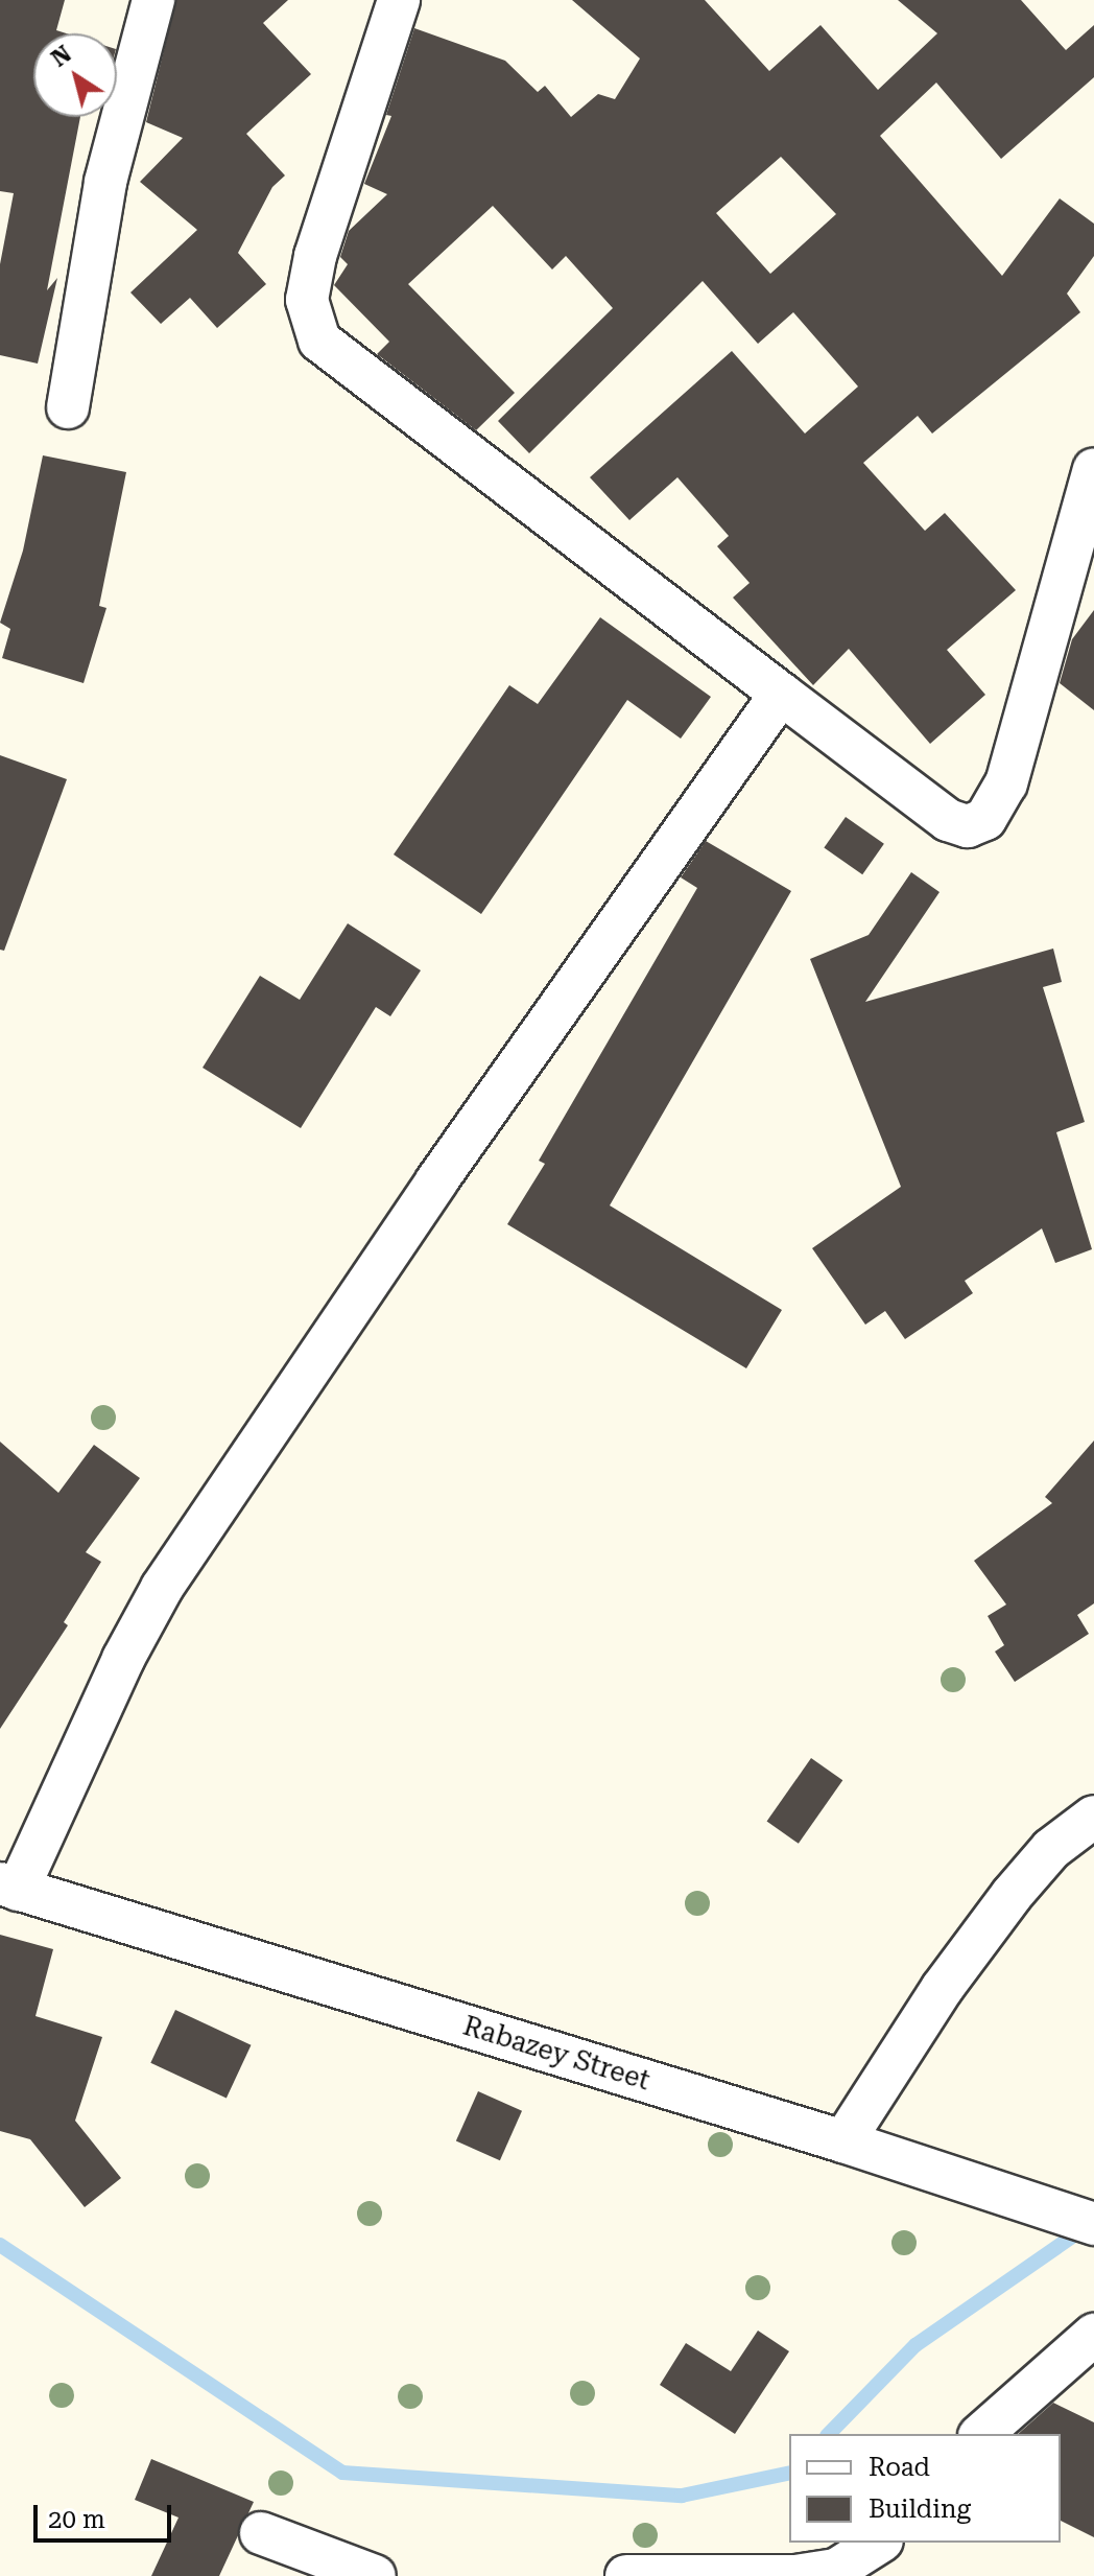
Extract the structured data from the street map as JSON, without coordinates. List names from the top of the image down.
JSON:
{
  "streets": {
    "street": ["Rabazey Street"]
  },
  "legend": ["Road", "Building"],
  "scale_bar": "20 m",
  "north": "top left"
}
